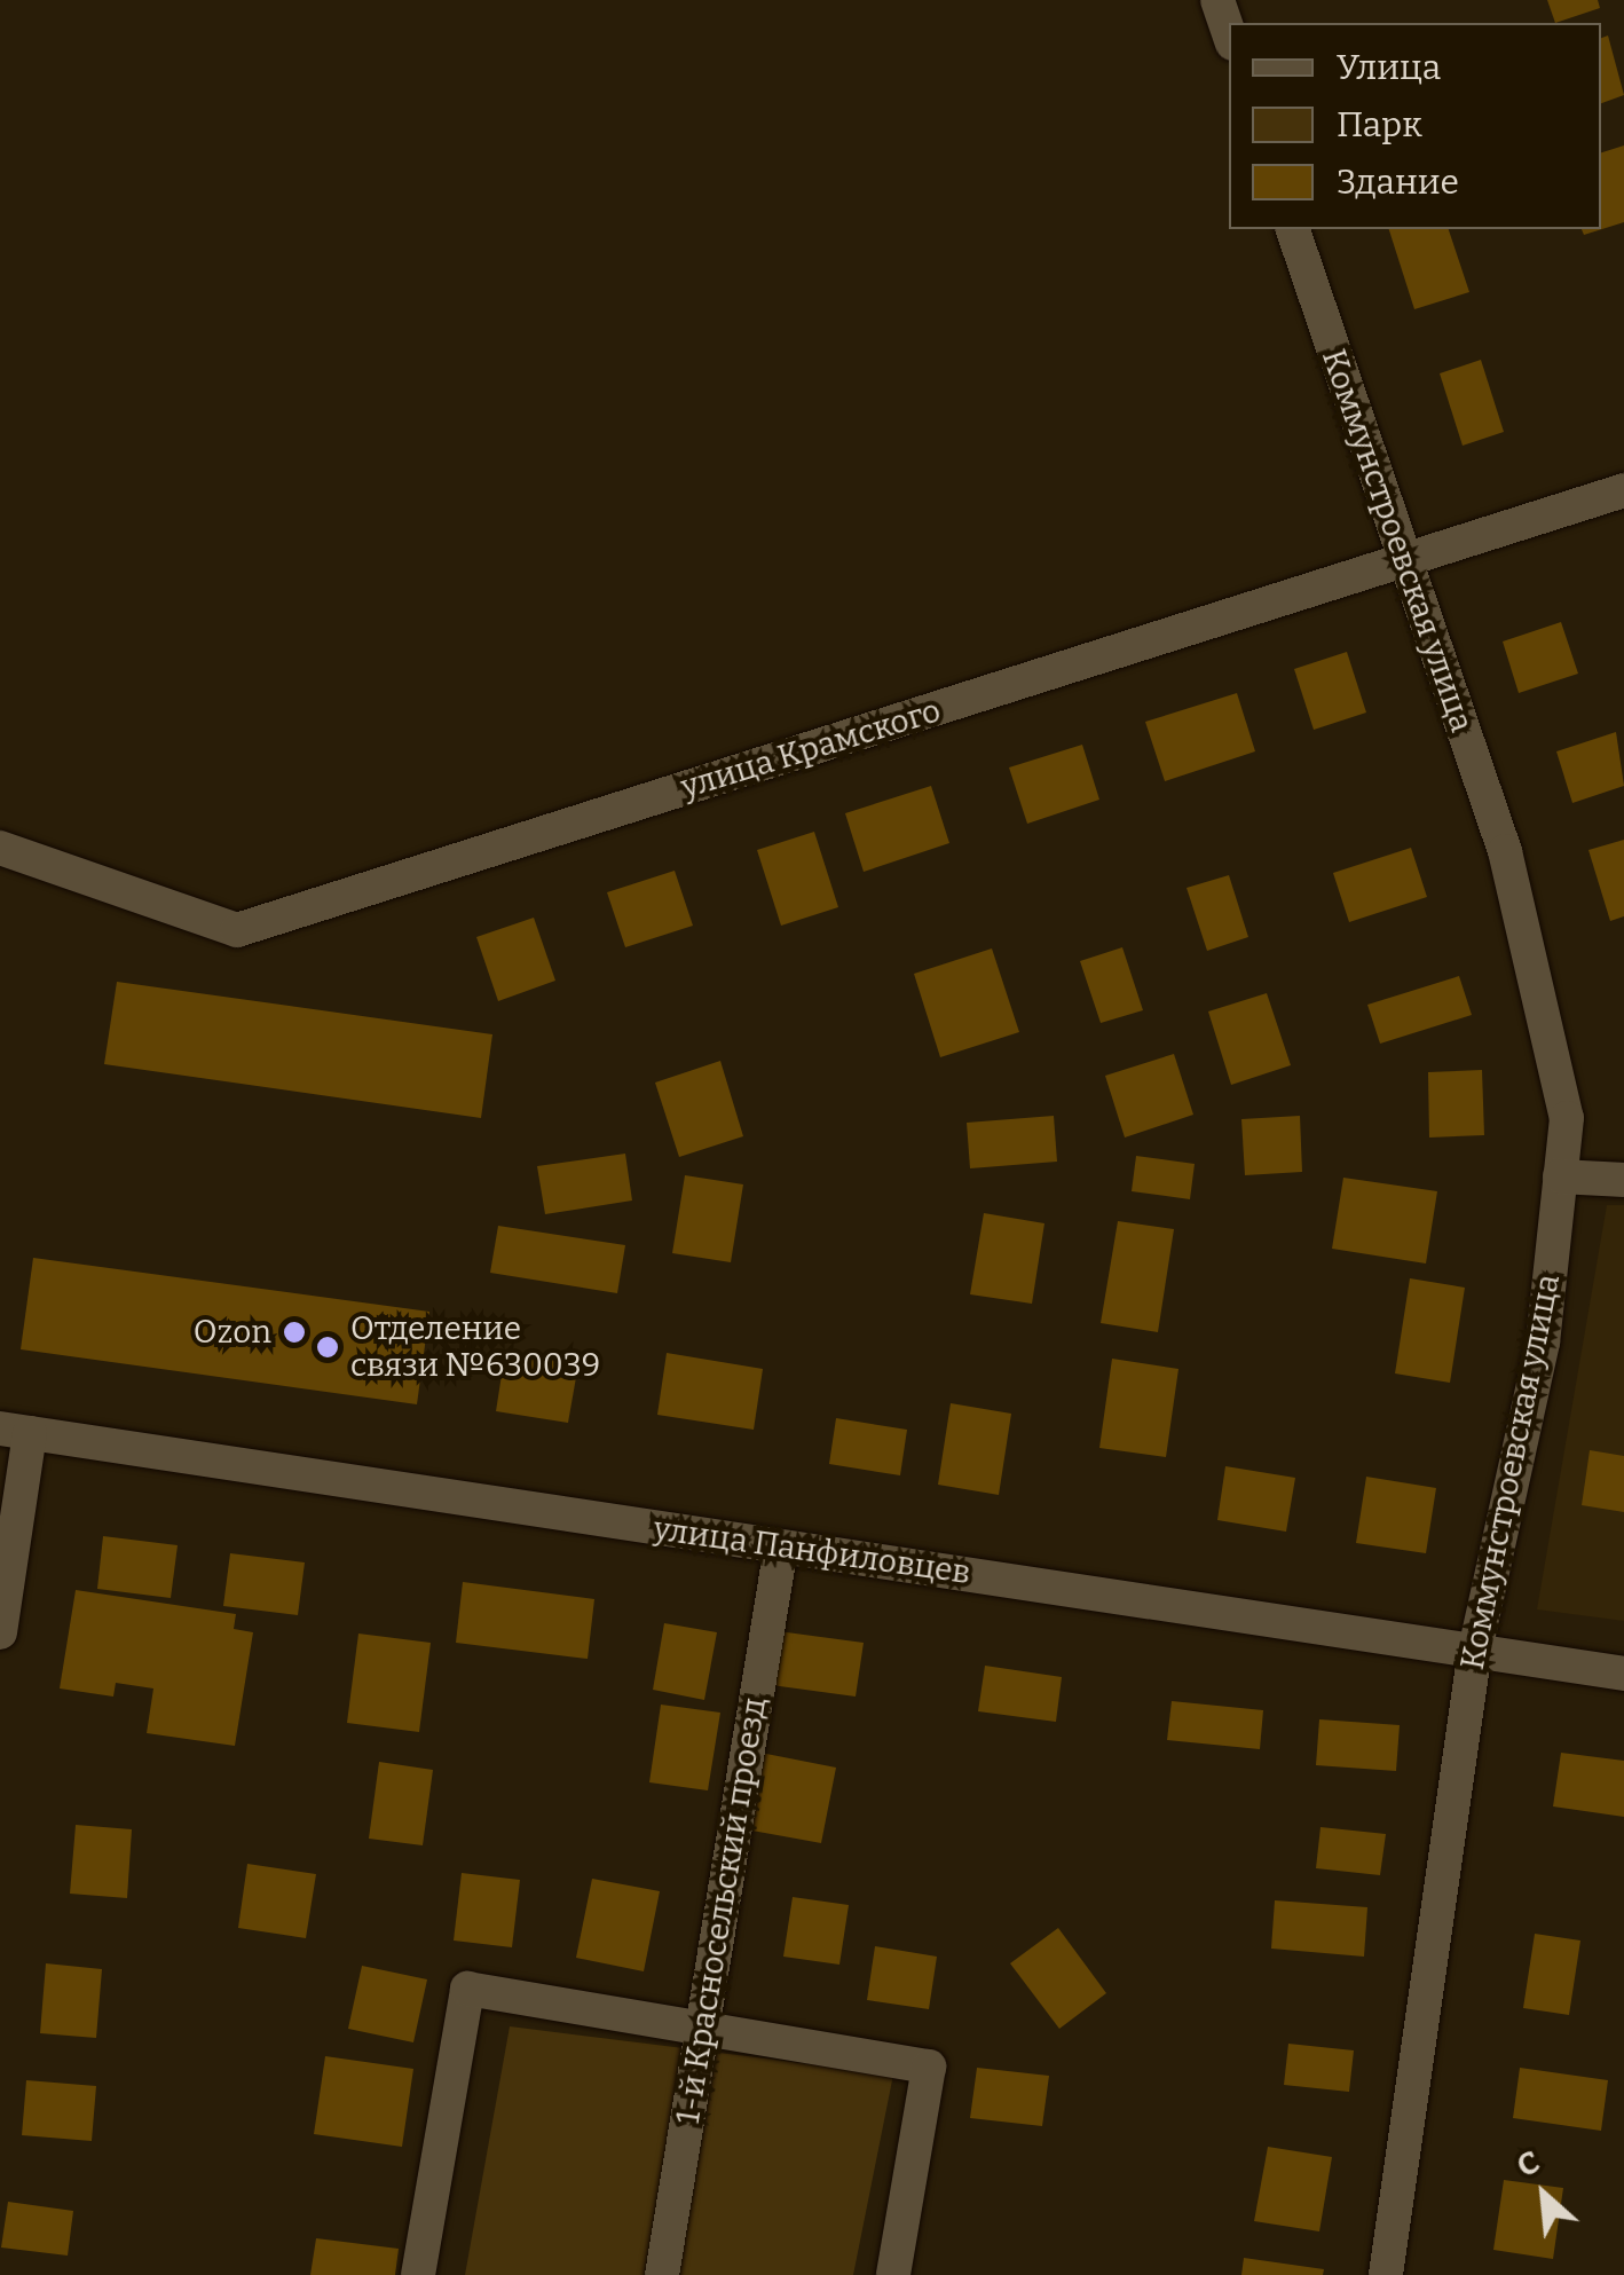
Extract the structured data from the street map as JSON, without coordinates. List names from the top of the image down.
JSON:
{
  "streets": {
    "street": [
      "Коммунстроевская улица",
      "улица Крамского",
      "улица Панфиловцев",
      "1-й Красносельский проезд"
    ]
  },
  "crossings": [
    ["Коммунстроевская улица", "улица Крамского"],
    ["Коммунстроевская улица", "улица Панфиловцев"],
    ["улица Панфиловцев", "1-й Красносельский проезд"]
  ],
  "places": ["Ozon", "Отделение связи №630039"],
  "legend": ["Улица", "Парк", "Здание"],
  "north": "top left"
}
